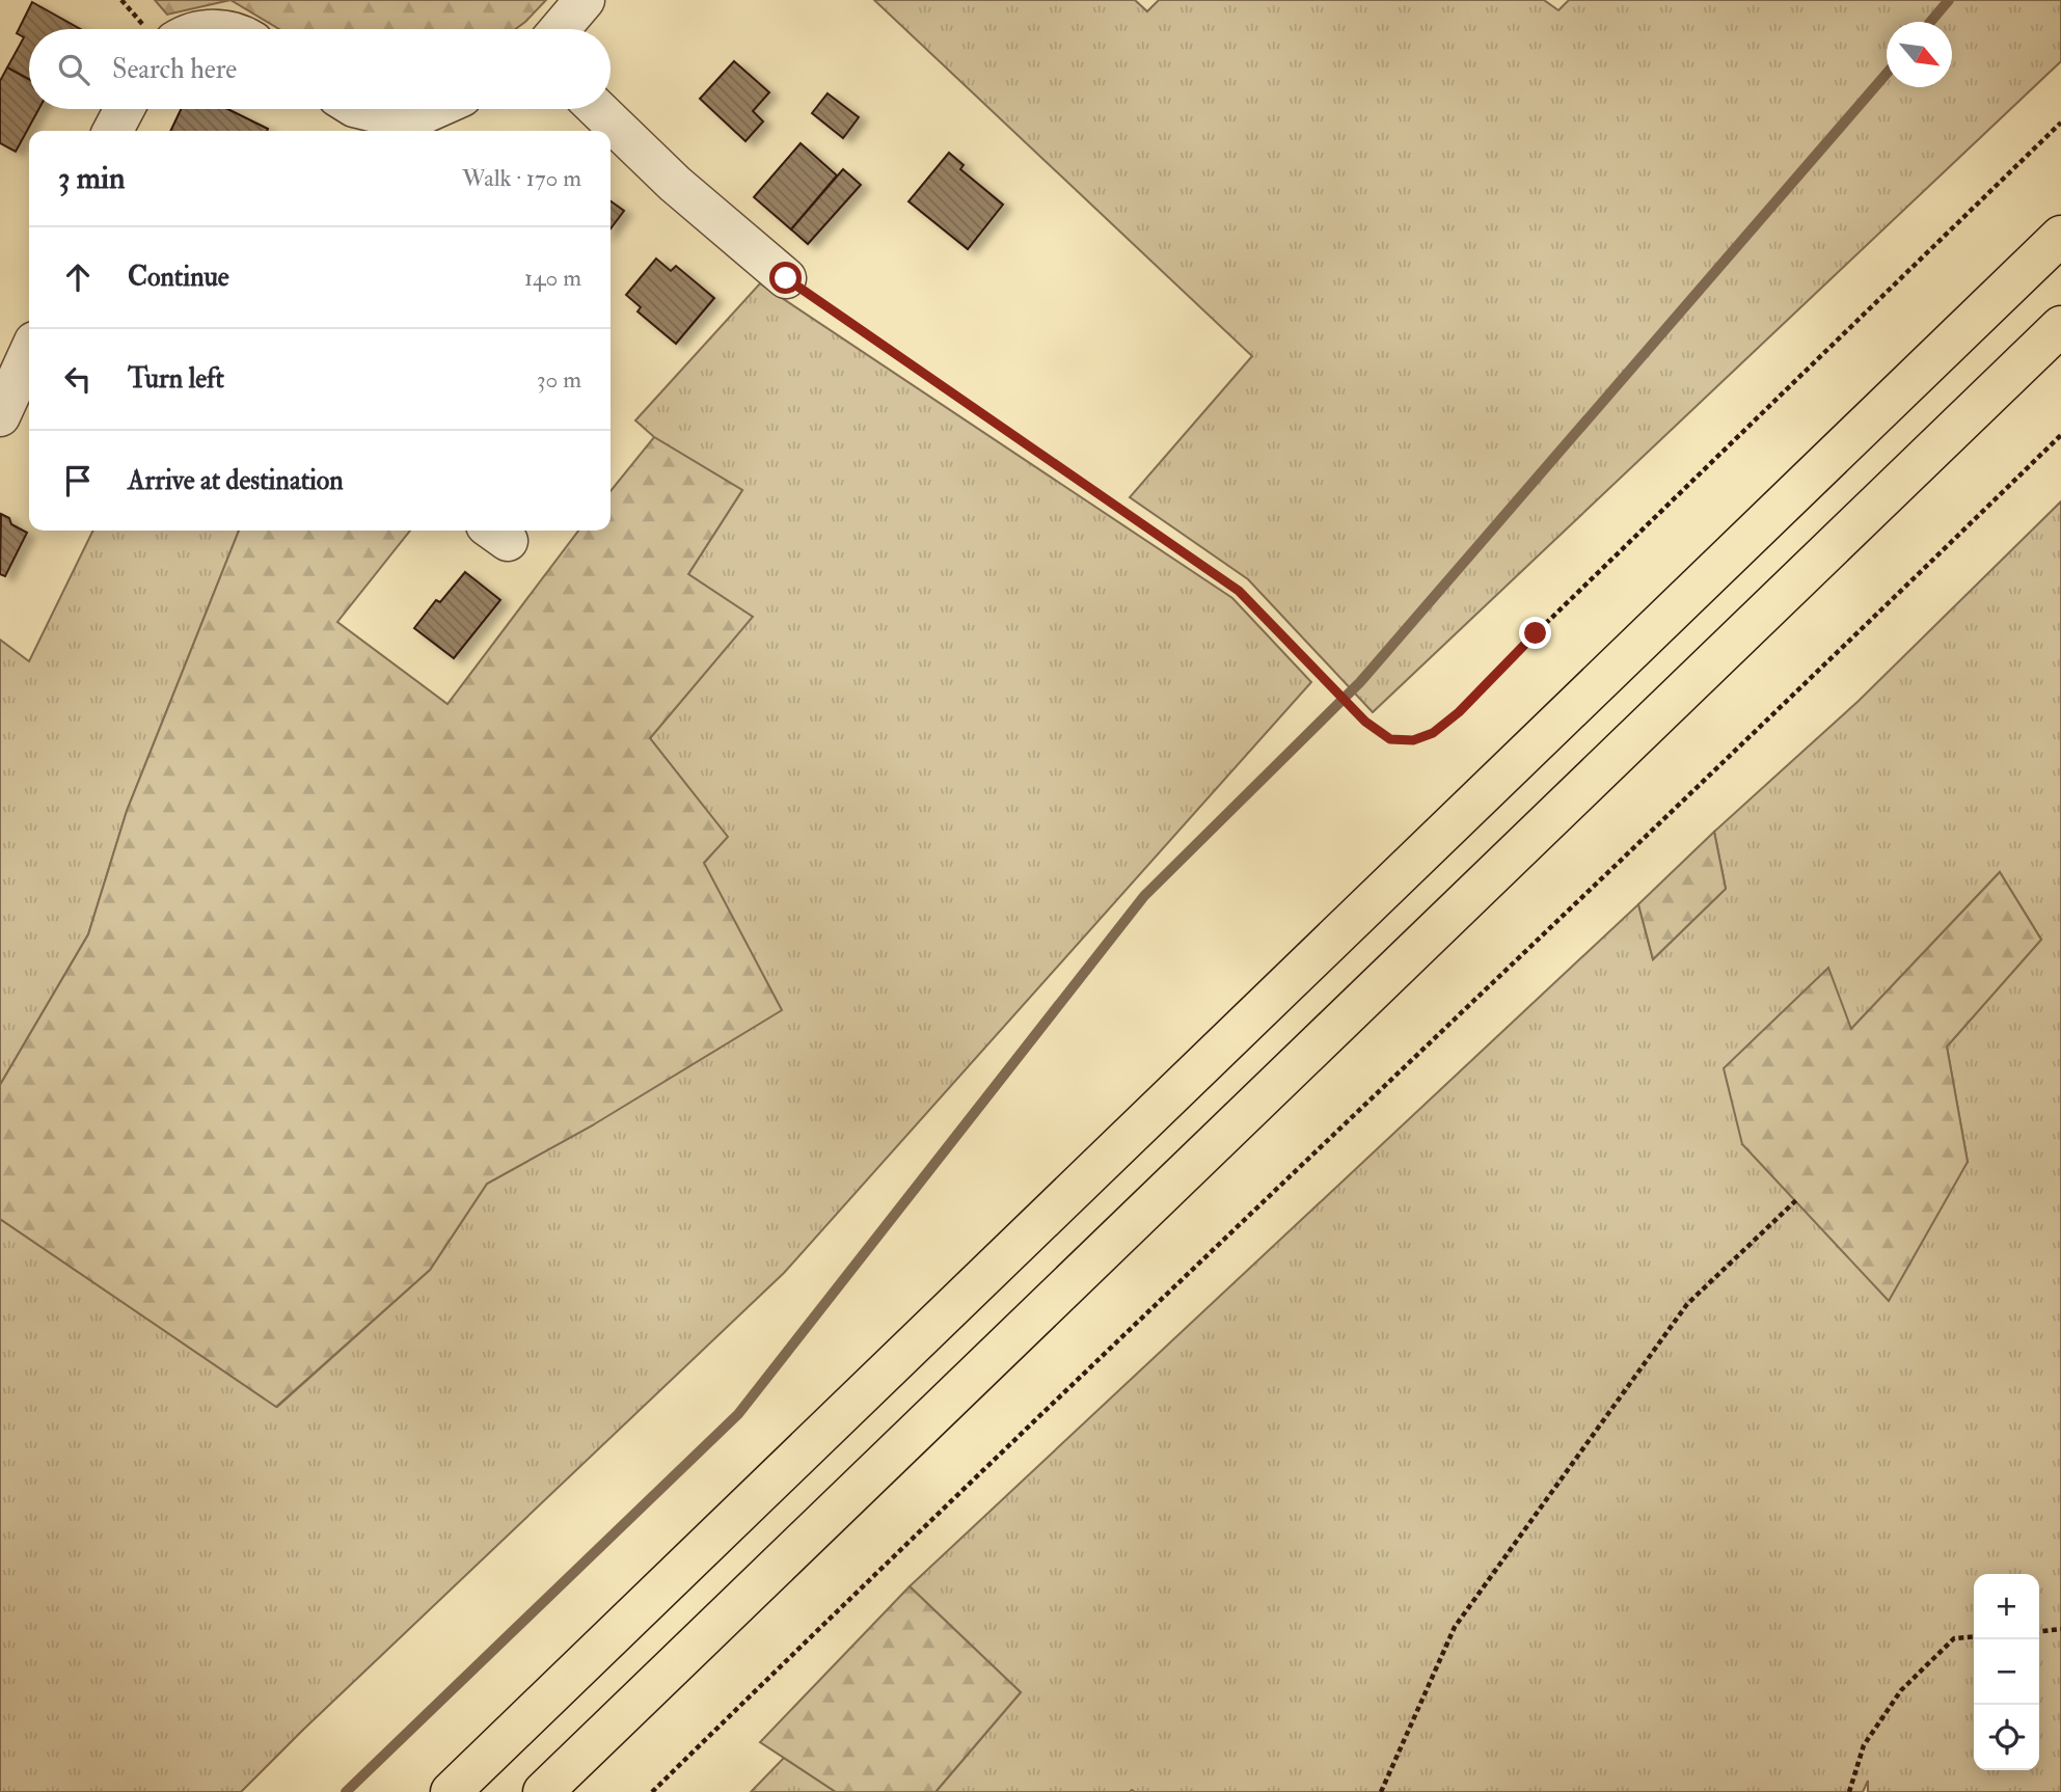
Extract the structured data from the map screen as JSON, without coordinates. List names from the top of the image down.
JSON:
{
  "north": "bottom right",
  "page": {
    "search": "Search here",
    "heading": ["3 min", "Walk · 170 m"],
    "list": [
      ["Continue", "140 m"],
      ["Turn left", "30 m"],
      "Arrive at destination"
    ],
    "map_buttons": ["+", "−"]
  }
}
